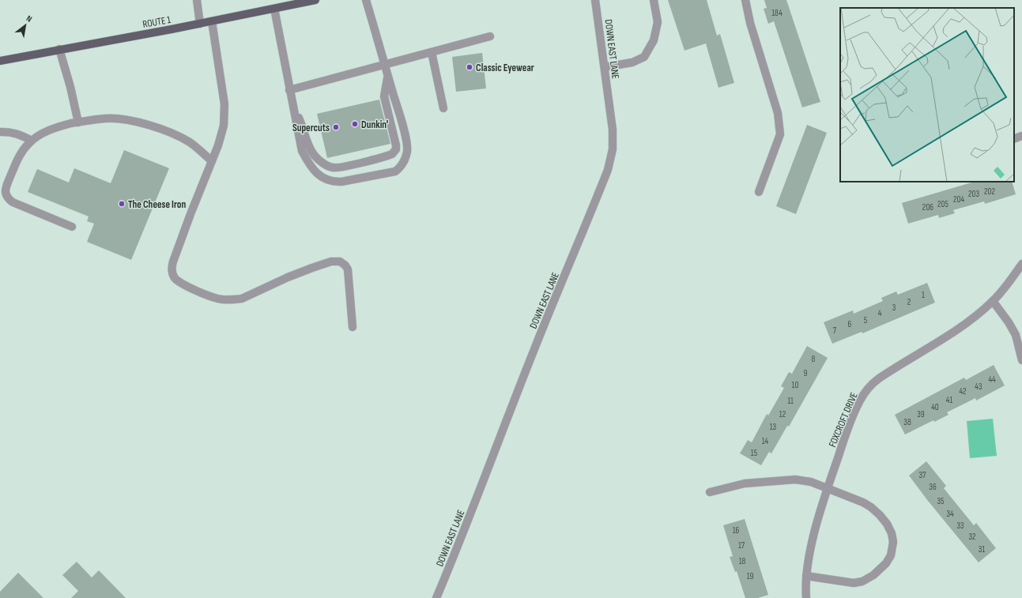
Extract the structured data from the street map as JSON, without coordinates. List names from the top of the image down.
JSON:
{
  "streets": {
    "main road": ["ROUTE 1"],
    "street": ["DOWN EAST LANE", "FOXCROFT DRIVE"]
  },
  "places": [
    "Classic Eyewear",
    "Dunkin'",
    "Supercuts",
    "The Cheese Iron"
  ],
  "house_numbers": [
    "184",
    "202",
    "203",
    "204",
    "205",
    "206",
    "1",
    "2",
    "3",
    "4",
    "5",
    "6",
    "7",
    "8",
    "9",
    "44",
    "10",
    "43",
    "42",
    "41",
    "11",
    "40",
    "12",
    "39",
    "38",
    "13",
    "14",
    "15",
    "37",
    "36",
    "35",
    "34",
    "33",
    "16",
    "32",
    "17",
    "31",
    "18",
    "19"
  ],
  "north": "top right"
}
